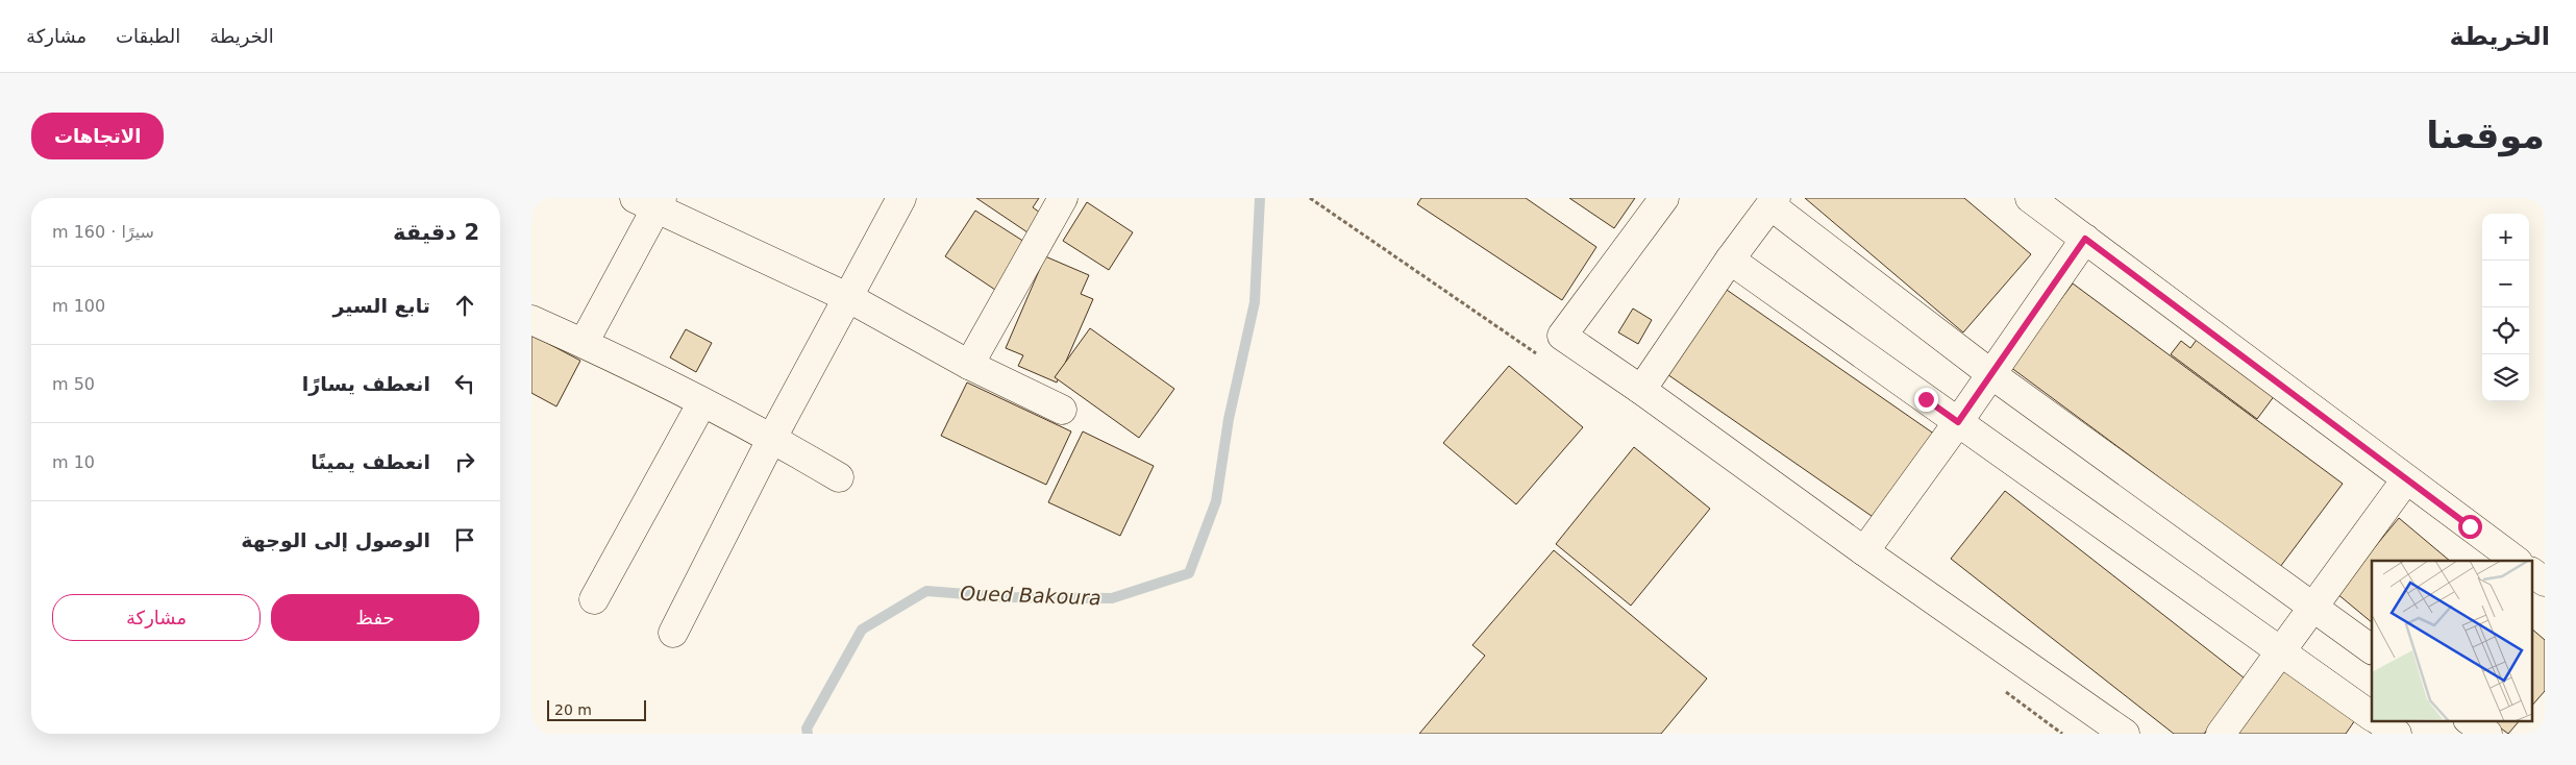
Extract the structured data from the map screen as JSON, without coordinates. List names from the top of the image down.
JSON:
{
  "water": ["Oued Bakoura"],
  "scale_bar": "20 m",
  "page": {
    "header": "الخريطة",
    "nav": ["الخريطة", "الطبقات", "مشاركة"],
    "buttons": [
      "الاتجاهات",
      ["حفظ", "مشاركة"]
    ],
    "title": "موقعنا",
    "heading": ["2 دقيقة", "سيرًا · 160 m"],
    "map_buttons": ["+", "−"],
    "list": [
      ["تابع السير", "100 m"],
      ["انعطف يسارًا", "50 m"],
      ["انعطف يمينًا", "10 m"],
      "الوصول إلى الوجهة"
    ],
    "scale": "20 m"
  }
}
